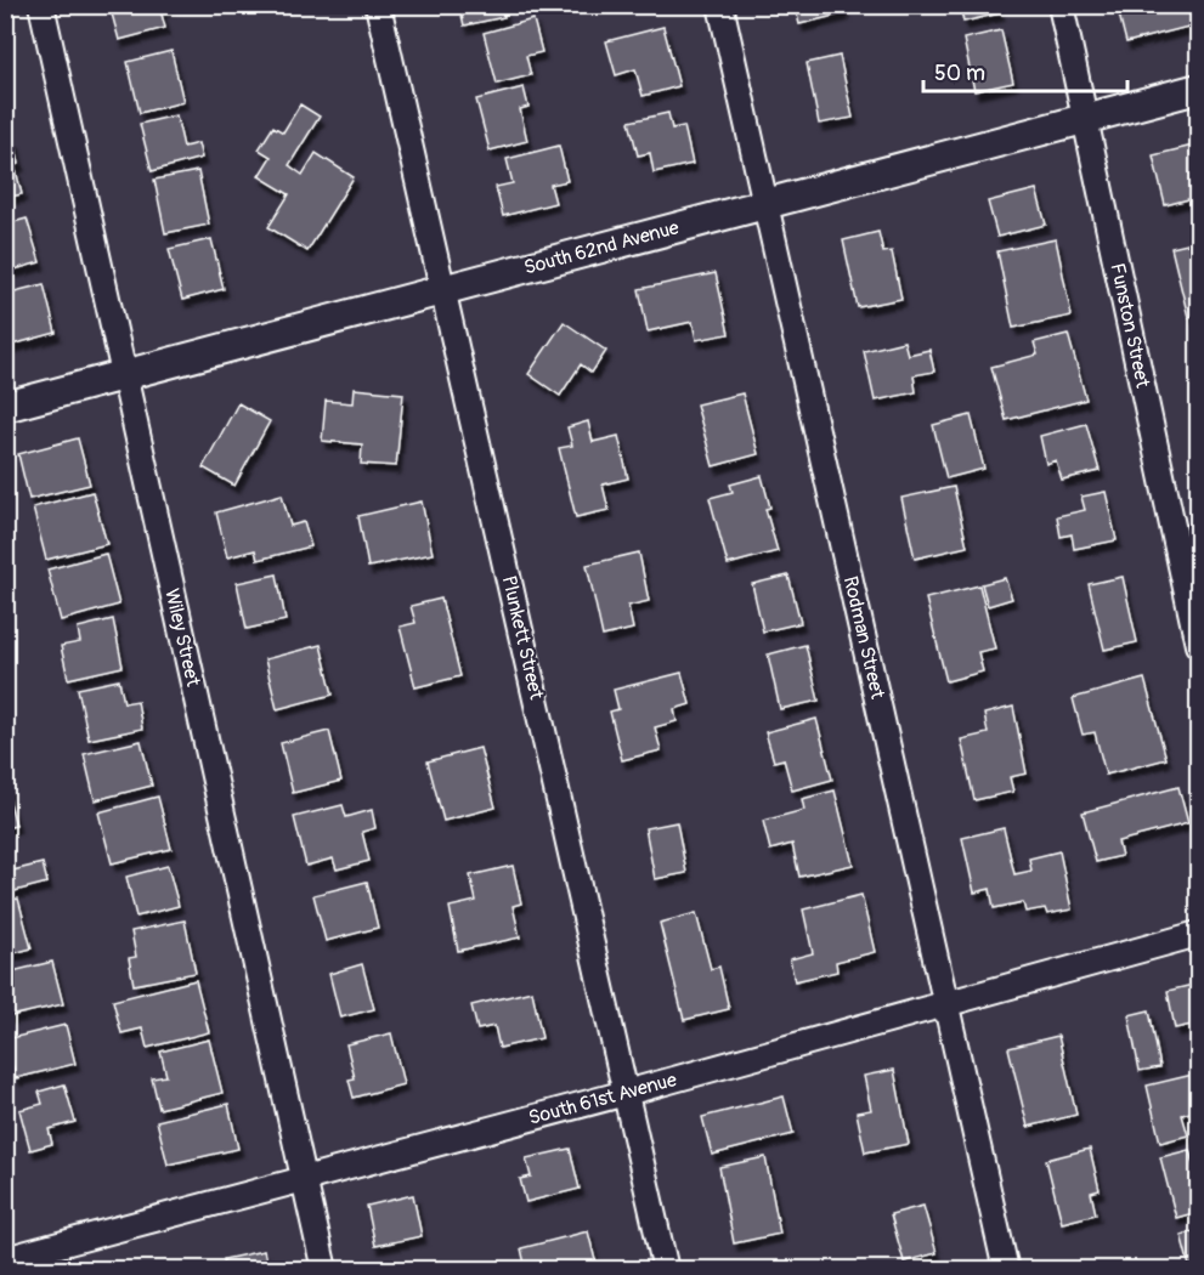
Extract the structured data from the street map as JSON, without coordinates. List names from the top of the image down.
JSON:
{
  "streets": {
    "street": [
      "South 62nd Avenue",
      "Funston Street",
      "Wiley Street",
      "Plunkett Street",
      "Rodman Street",
      "South 61st Avenue"
    ]
  },
  "crossings": [
    ["South 62nd Avenue", "Funston Street"],
    ["South 62nd Avenue", "Wiley Street"],
    ["South 62nd Avenue", "Plunkett Street"],
    ["South 62nd Avenue", "Rodman Street"],
    ["Wiley Street", "South 61st Avenue"],
    ["Plunkett Street", "South 61st Avenue"],
    ["Rodman Street", "South 61st Avenue"]
  ],
  "scale_bar": "50 m"
}
